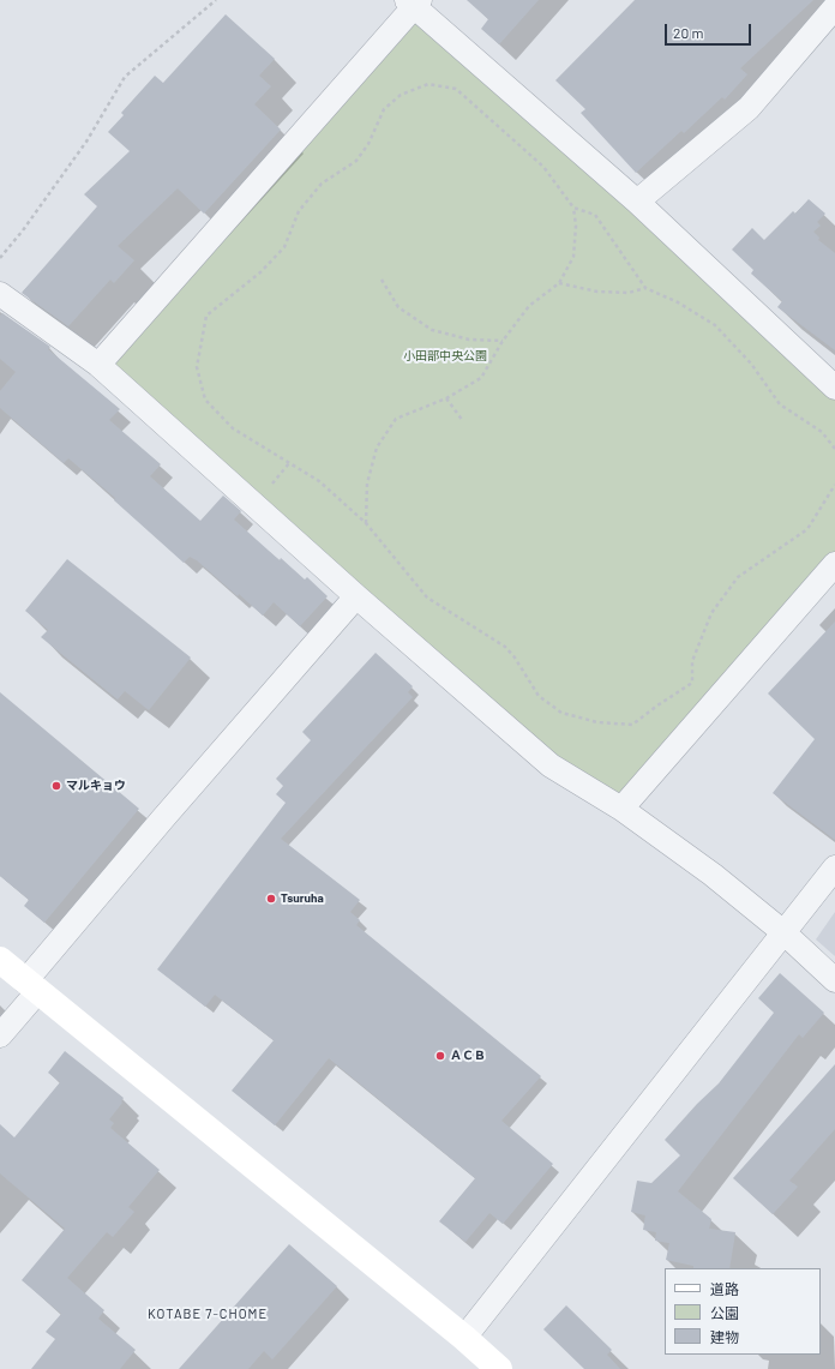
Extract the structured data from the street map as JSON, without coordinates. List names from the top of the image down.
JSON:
{
  "districts": ["KOTABE 7-CHOME"],
  "parks": ["小田部中央公園"],
  "places": ["マルキョウ", "Tsuruha", "ＡＣＢ"],
  "legend": ["道路", "公園", "建物"],
  "scale_bar": "20 m"
}
